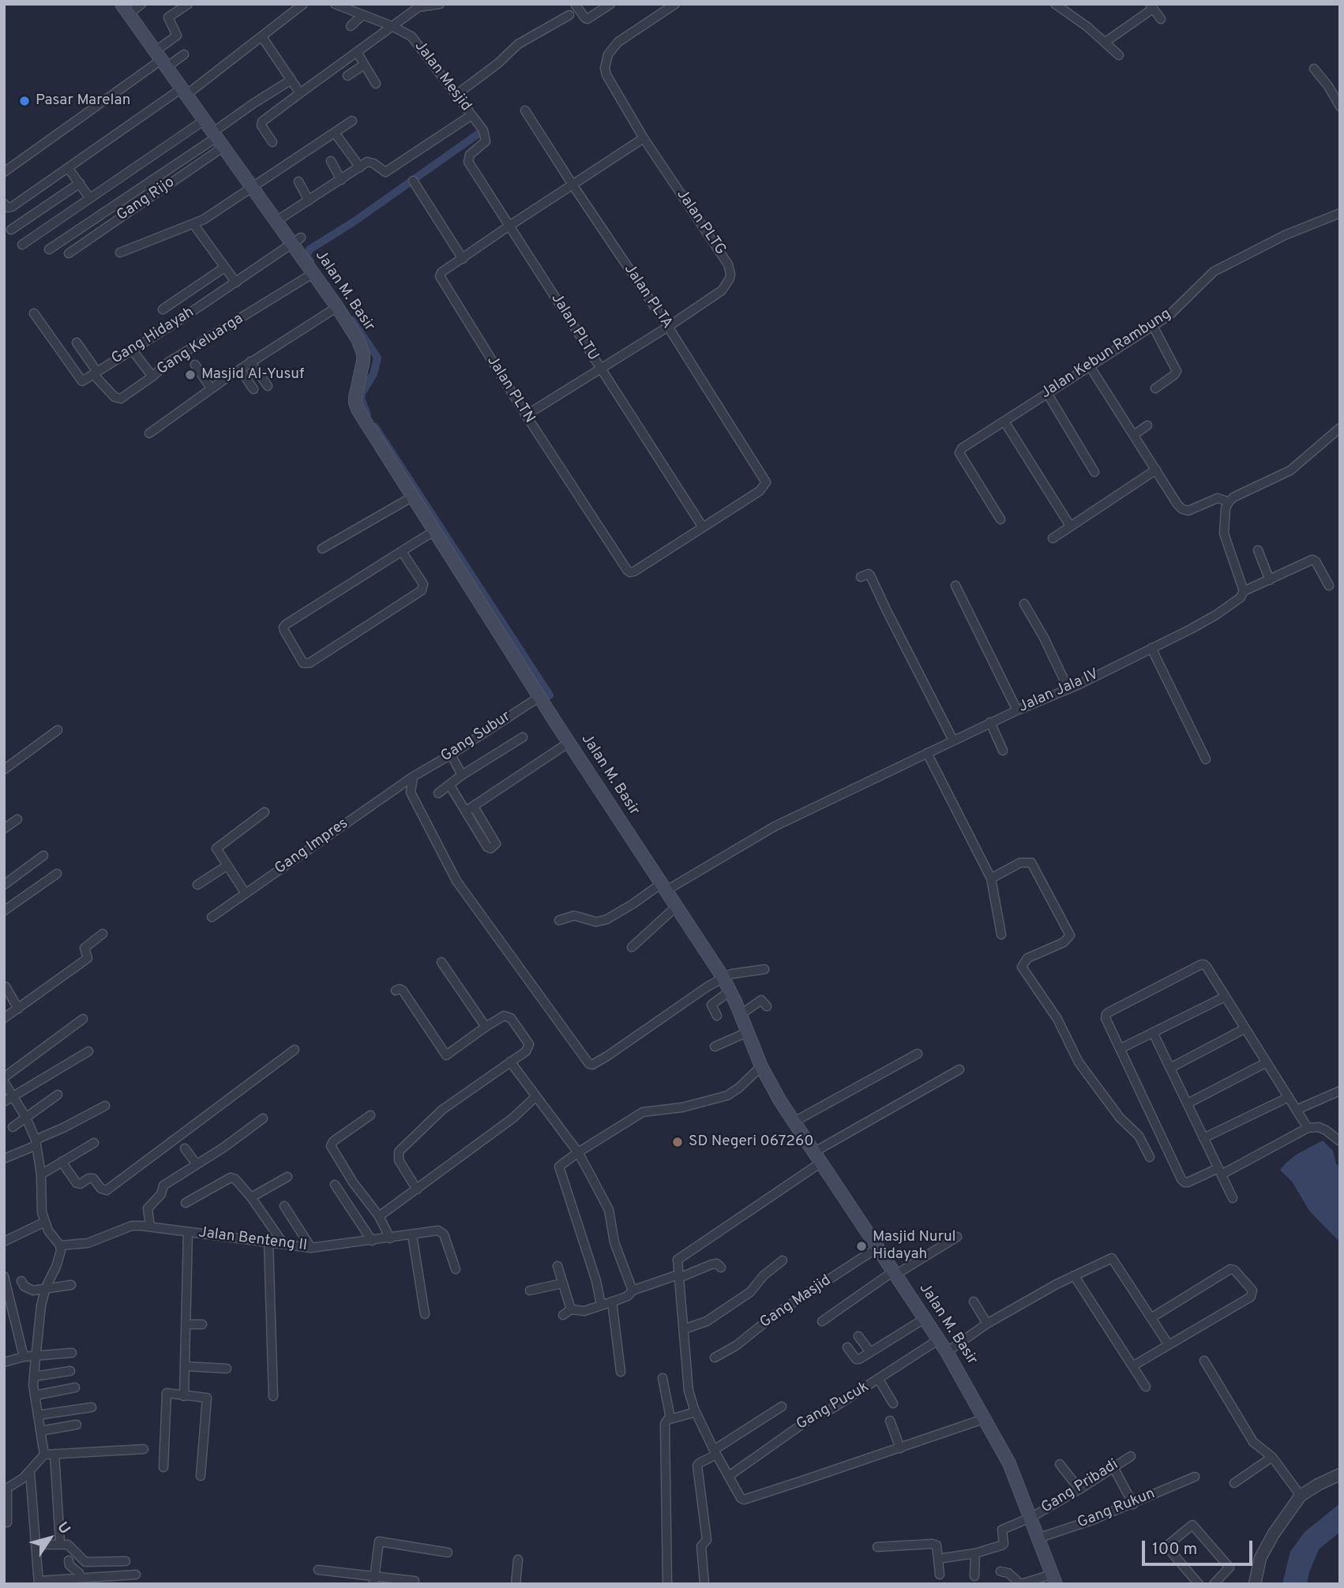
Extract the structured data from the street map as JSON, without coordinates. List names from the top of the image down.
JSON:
{
  "streets": {
    "main road": ["Jalan M. Basir"],
    "street": [
      "Jalan Mesjid",
      "Gang Rijo",
      "Jalan PLTG",
      "Jalan PLTA",
      "Jalan PLTU",
      "Gang Hidayah",
      "Gang Keluarga",
      "Jalan Kebun Rambung",
      "Jalan PLTN",
      "Jalan Jala IV",
      "Gang Subur",
      "Gang Impres",
      "Jalan Benteng II",
      "Gang Masjid",
      "Gang Pucuk",
      "Gang Pribadi",
      "Gang Rukun"
    ]
  },
  "crossings": [
    ["Jalan Mesjid", "Jalan PLTU"],
    ["Gang Rijo", "Jalan M. Basir"],
    ["Jalan PLTG", "Jalan PLTA"],
    ["Jalan PLTG", "Jalan PLTU"],
    ["Jalan PLTG", "Jalan PLTN"],
    ["Jalan M. Basir", "Gang Hidayah"],
    ["Jalan M. Basir", "Gang Keluarga"],
    ["Jalan M. Basir", "Jalan Jala IV"],
    ["Jalan M. Basir", "Gang Subur"],
    ["Jalan M. Basir", "Gang Masjid"],
    ["Jalan M. Basir", "Gang Pucuk"],
    ["Jalan M. Basir", "Gang Pribadi"],
    ["Jalan M. Basir", "Gang Rukun"],
    ["Jalan PLTA", "Jalan PLTN"],
    ["Jalan PLTU", "Jalan PLTN"],
    ["Gang Hidayah", "Gang Keluarga"],
    ["Gang Subur", "Gang Impres"]
  ],
  "places": [
    "Pasar Marelan",
    "Masjid Al-Yusuf",
    "SD Negeri 067260",
    "Masjid Nurul Hidayah"
  ],
  "scale_bar": "100 m",
  "north": "top right"
}
